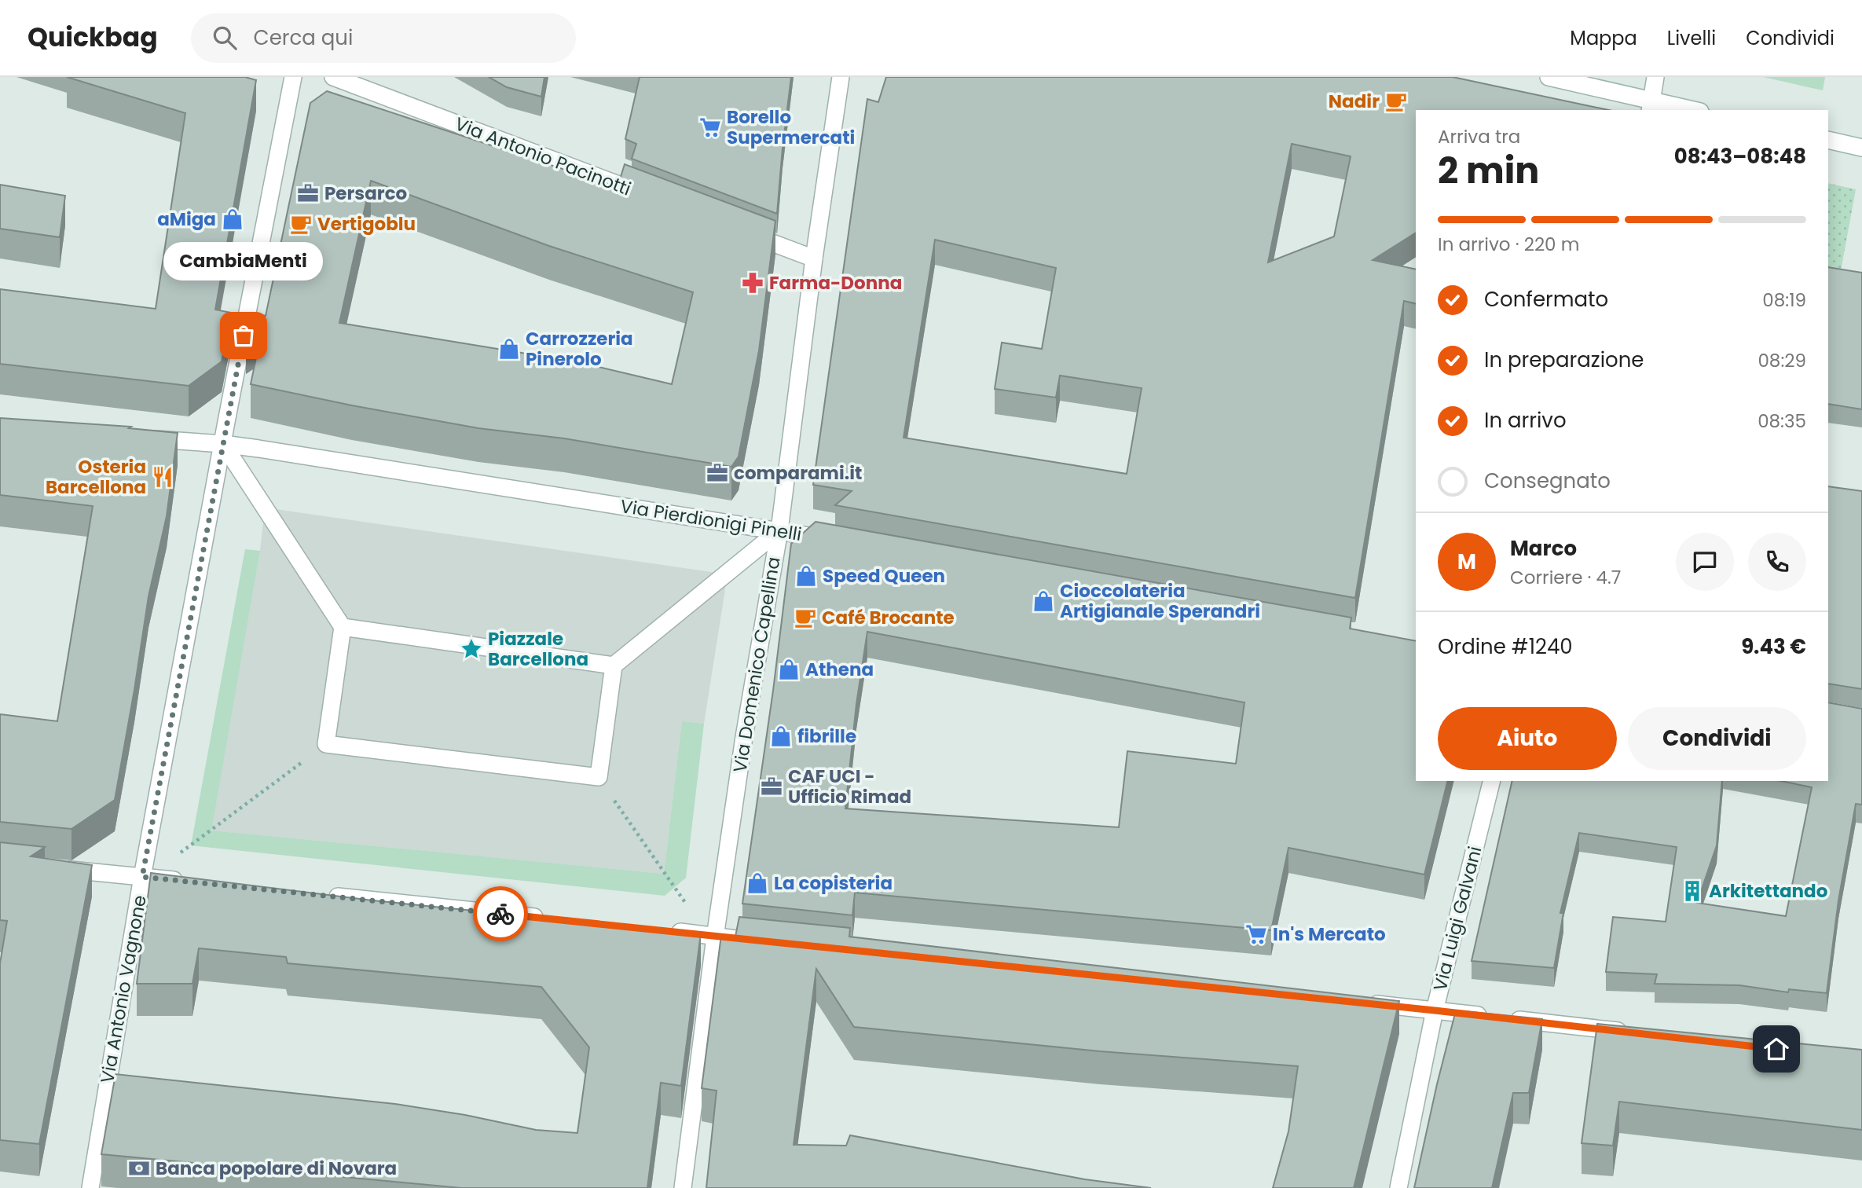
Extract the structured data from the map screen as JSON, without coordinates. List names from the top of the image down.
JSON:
{
  "streets": {
    "street": [
      "Via Antonio Pacinotti",
      "Via Pierdionigi Pinelli",
      "Via Domenico Capellina",
      "Via Luigi Galvani",
      "Via Antonio Vagnone"
    ]
  },
  "crossings": [
    ["Via Pierdionigi Pinelli", "Via Domenico Capellina"],
    ["Via Pierdionigi Pinelli", "Via Antonio Vagnone"]
  ],
  "places": {
    "cafe": ["Nadir", "Vertigoblu", "Café Brocante"],
    "supermarket": ["Borello Supermercati", "In's Mercato"],
    "office": ["Persarco", "comparami.it", "CAF UCI - Ufficio Rimad"],
    "shop": [
      "aMiga",
      "Carrozzeria Pinerolo",
      "Speed Queen",
      "Cioccolateria Artigianale Sperandri",
      "Athena",
      "fibrille",
      "La copisteria"
    ],
    "pharmacy": ["Farma-Donna"],
    "other": ["CambiaMenti"],
    "restaurant": ["Osteria Barcellona"],
    "place": ["Piazzale Barcellona"],
    "building": ["Arkitettando"],
    "bank": ["Banca popolare di Novara"]
  },
  "page": {
    "header": "Quickbag",
    "search": "Cerca qui",
    "nav": ["Mappa", "Livelli", "Condividi"],
    "heading": ["2 min", "Arriva tra", "08:43–08:48"],
    "panel": [
      "Marco",
      "Corriere · 4.7",
      "Ordine #1240",
      "9.43 €"
    ],
    "bar": "In arrivo · 220 m",
    "bubble": "CambiaMenti",
    "list": [
      ["Confermato", "08:19"],
      ["In preparazione", "08:29"],
      ["In arrivo", "08:35"],
      "Consegnato"
    ],
    "round": "M",
    "buttons": ["Aiuto", "Condividi"]
  }
}
